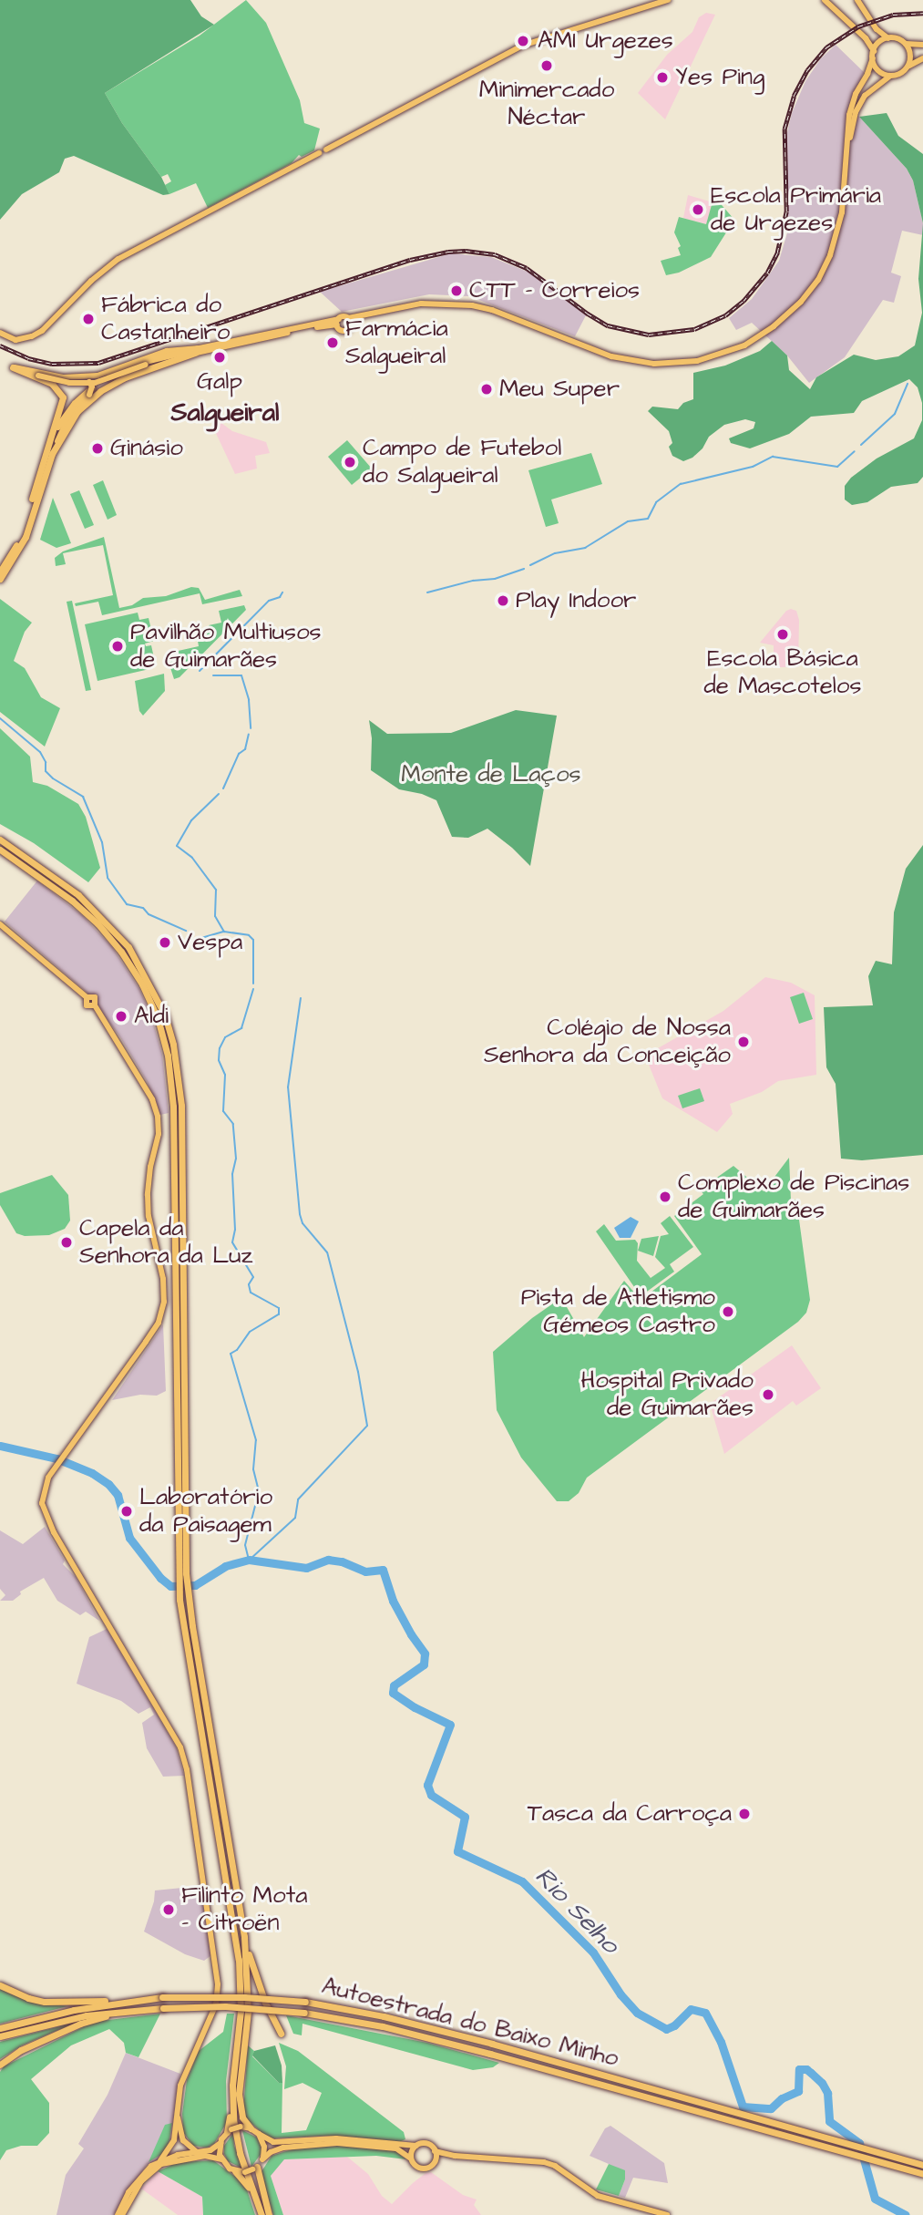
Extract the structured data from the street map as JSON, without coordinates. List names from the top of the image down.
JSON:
{
  "streets": {
    "highway": ["Autoestrada do Baixo Minho"]
  },
  "districts": ["Salgueiral"],
  "water": ["Rio Selho"],
  "parks": ["Monte de Laços"],
  "places": [
    "AMI Urgezes",
    "Minimercado Néctar",
    "Yes Ping",
    "Escola Primária de Urgezes",
    "CTT - Correios",
    "Fábrica do Castanheiro",
    "Farmácia Salgueiral",
    "Galp",
    "Meu Super",
    "Ginásio",
    "Campo de Futebol do Salgueiral",
    "Play Indoor",
    "Escola Básica de Mascotelos",
    "Pavilhão Multiusos de Guimarães",
    "Vespa",
    "Aldi",
    "Colégio de Nossa Senhora da Conceição",
    "Complexo de Piscinas de Guimarães",
    "Capela da Senhora da Luz",
    "Pista de Atletismo Gémeos Castro",
    "Hospital Privado de Guimarães",
    "Laboratório da Paisagem",
    "Tasca da Carroça",
    "Filinto Mota - Citroën"
  ]
}
